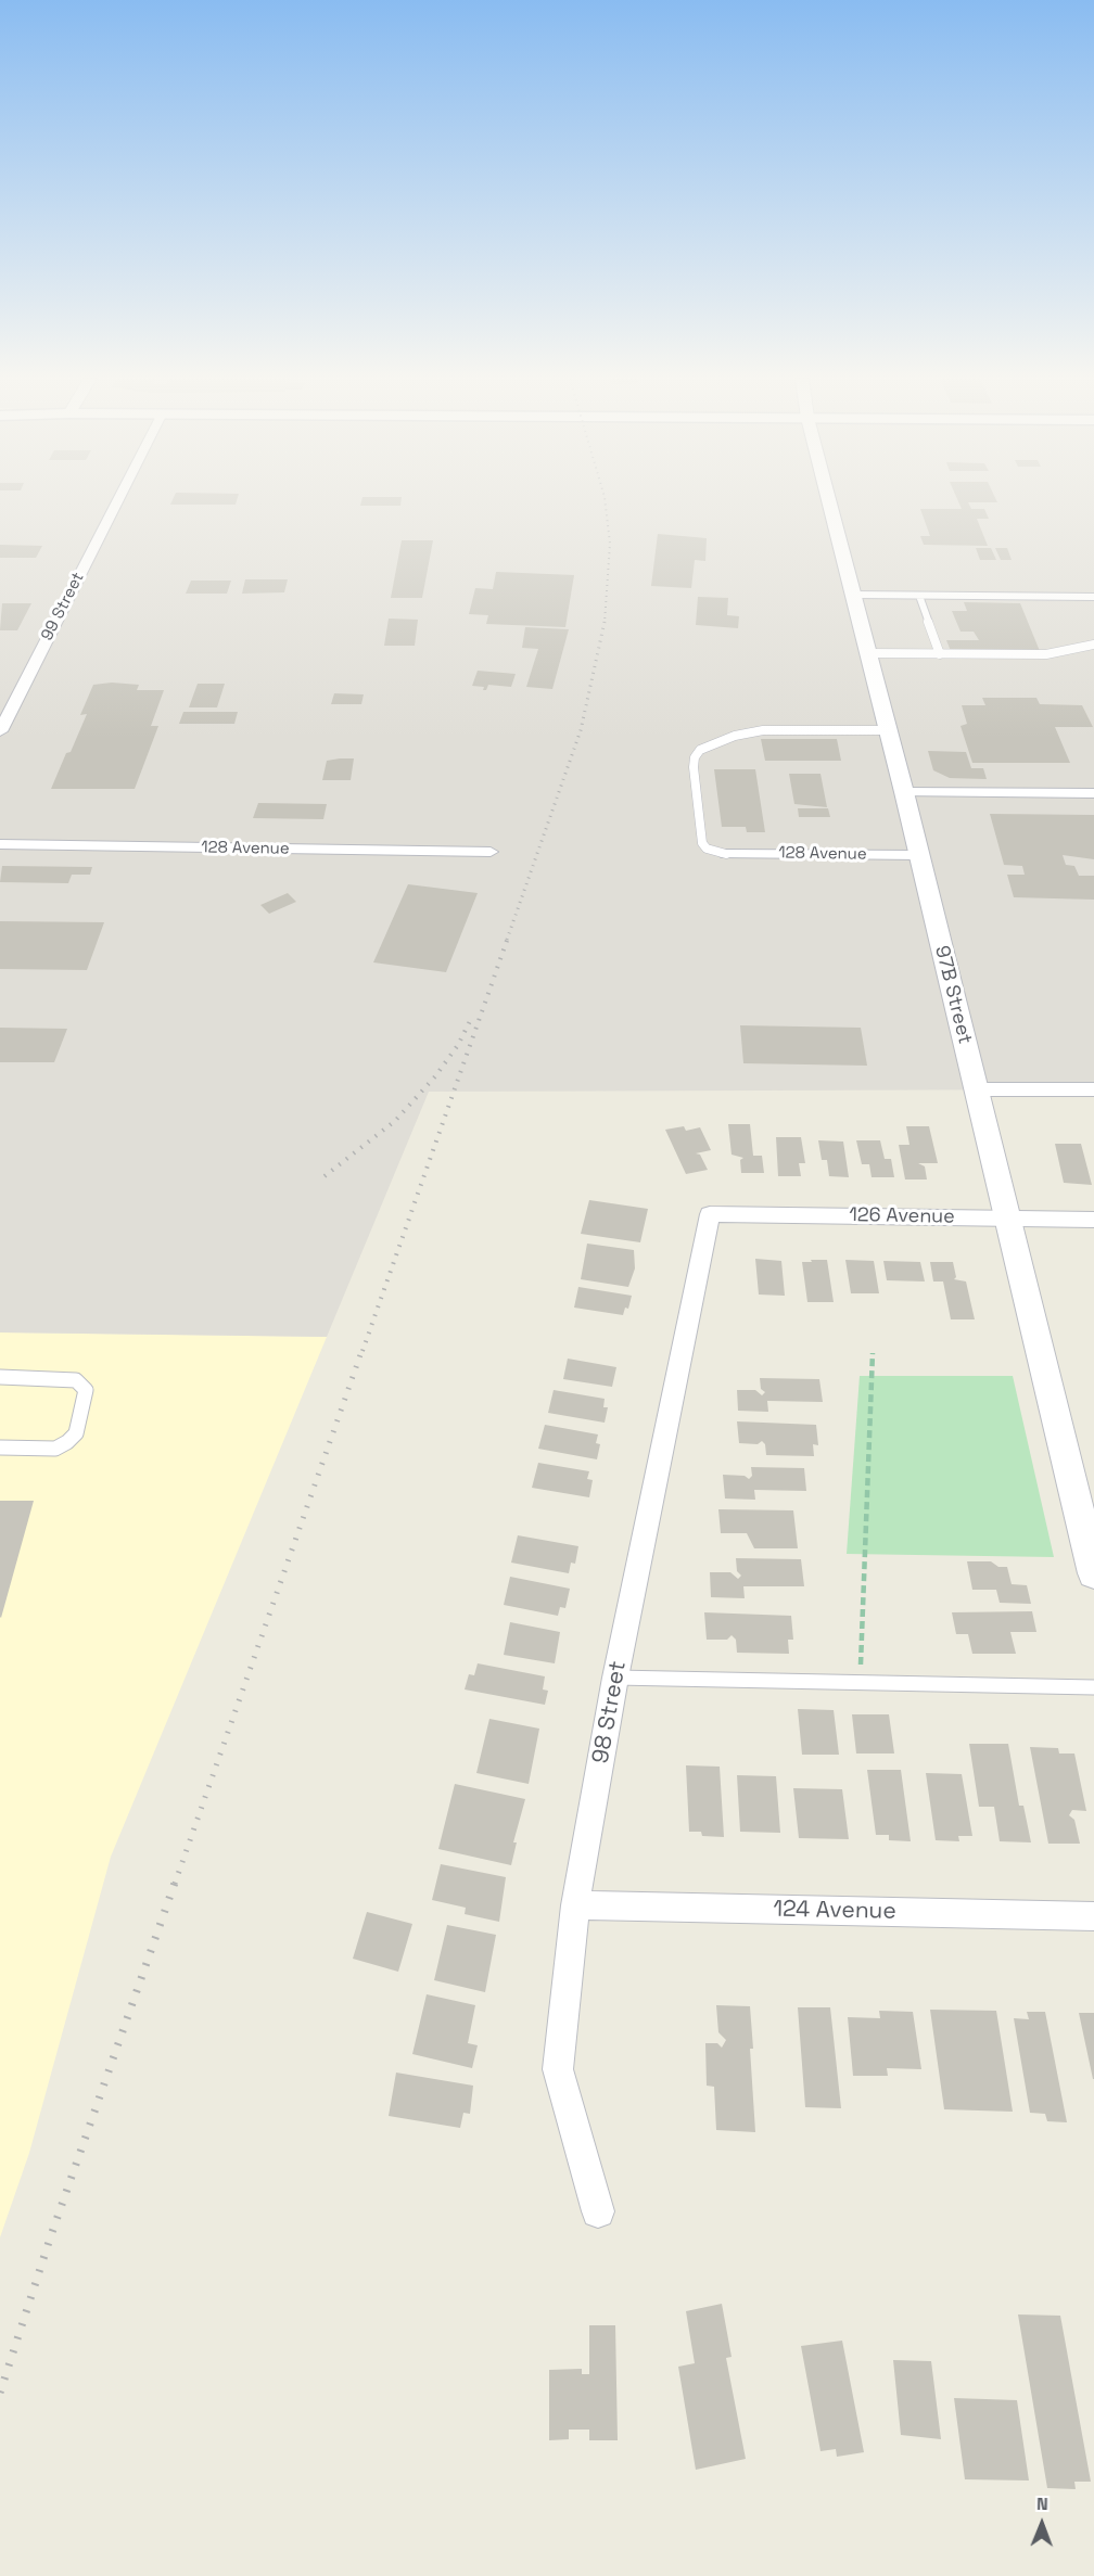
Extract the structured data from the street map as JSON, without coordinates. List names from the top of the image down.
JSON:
{
  "streets": {
    "street": [
      "99 Street",
      "128 Avenue",
      "97B Street",
      "126 Avenue",
      "98 Street",
      "124 Avenue"
    ]
  },
  "crossings": [
    ["128 Avenue", "97B Street"],
    ["97B Street", "126 Avenue"],
    ["126 Avenue", "98 Street"],
    ["98 Street", "124 Avenue"]
  ],
  "north": "top"
}
